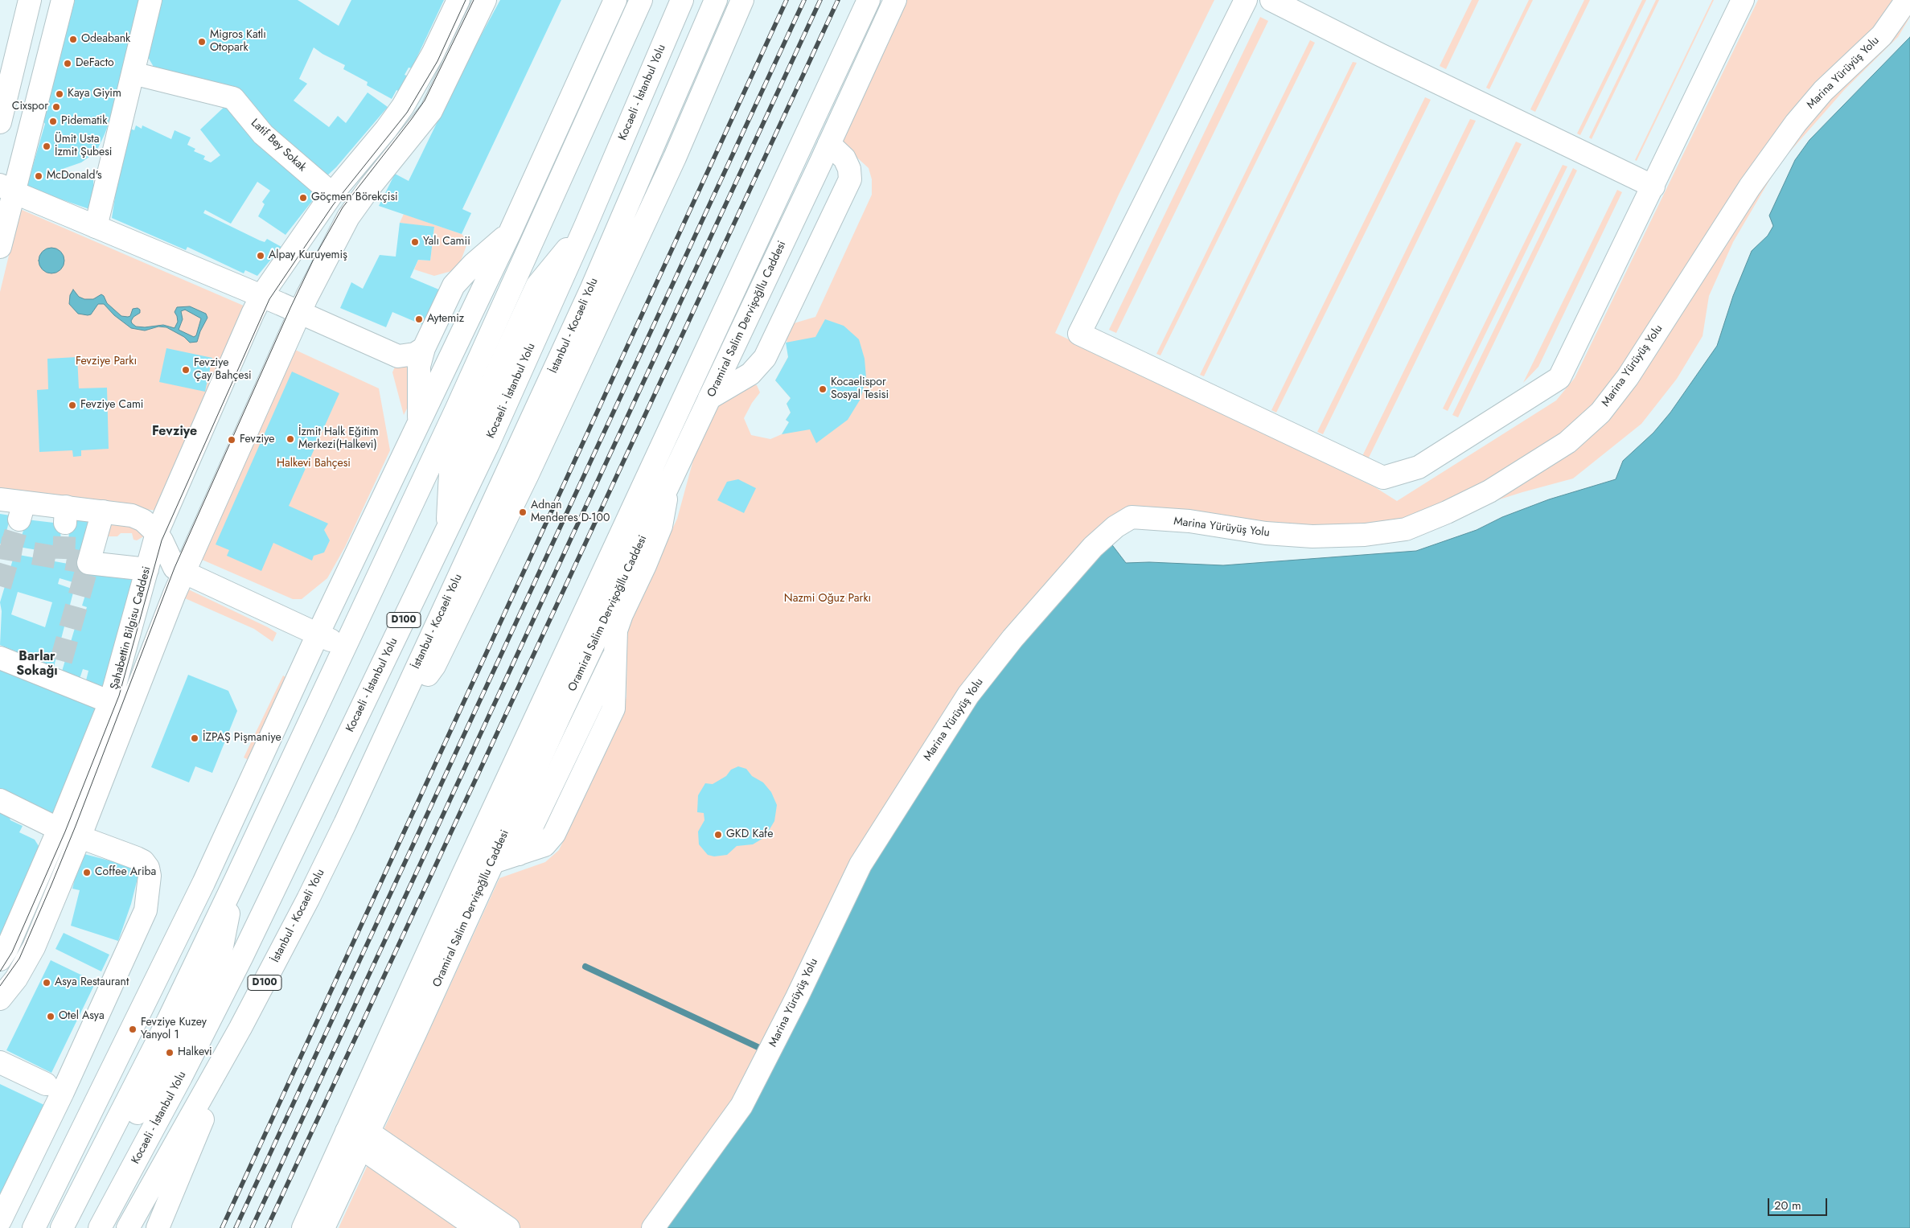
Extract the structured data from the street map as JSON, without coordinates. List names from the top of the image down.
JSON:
{
  "streets": {
    "main road": [
      "Marina Yürüyüş Yolu",
      "Kocaeli - İstanbul Yolu",
      "Latif Bey Sokak",
      "Oramiral Salim Dervişoğllu Caddesi",
      "İstanbul - Kocaeli Yolu",
      "D100",
      "Şahabettin Bilgisu Caddesi"
    ]
  },
  "crossings": [
    ["Latif Bey Sokak", "Şahabettin Bilgisu Caddesi"]
  ],
  "districts": ["Fevziye", "Barlar Sokağı"],
  "parks": ["Fevziye Parkı", "Halkevi Bahçesi", "Nazmi Oğuz Parkı"],
  "places": [
    "Odeabank",
    "Migros Katlı Otopark",
    "DeFacto",
    "Kaya Giyim",
    "Cixspor",
    "Pidematik",
    "Ümit Usta İzmit Şubesi",
    "McDonald's",
    "Göçmen Börekçisi",
    "Yalı Camii",
    "Alpay Kuruyemiş",
    "Aytemiz",
    "Fevziye Çay Bahçesi",
    "Kocaelispor Sosyal Tesisi",
    "Fevziye Cami",
    "İzmit Halk Eğitim Merkezi(Halkevi)",
    "Fevziye",
    "Adnan Menderes D-100",
    "İZPAŞ Pişmaniye",
    "GKD Kafe",
    "Coffee Ariba",
    "Asya Restaurant",
    "Otel Asya",
    "Fevziye Kuzey Yanyol 1",
    "Halkevi"
  ],
  "scale_bar": "20 m"
}
